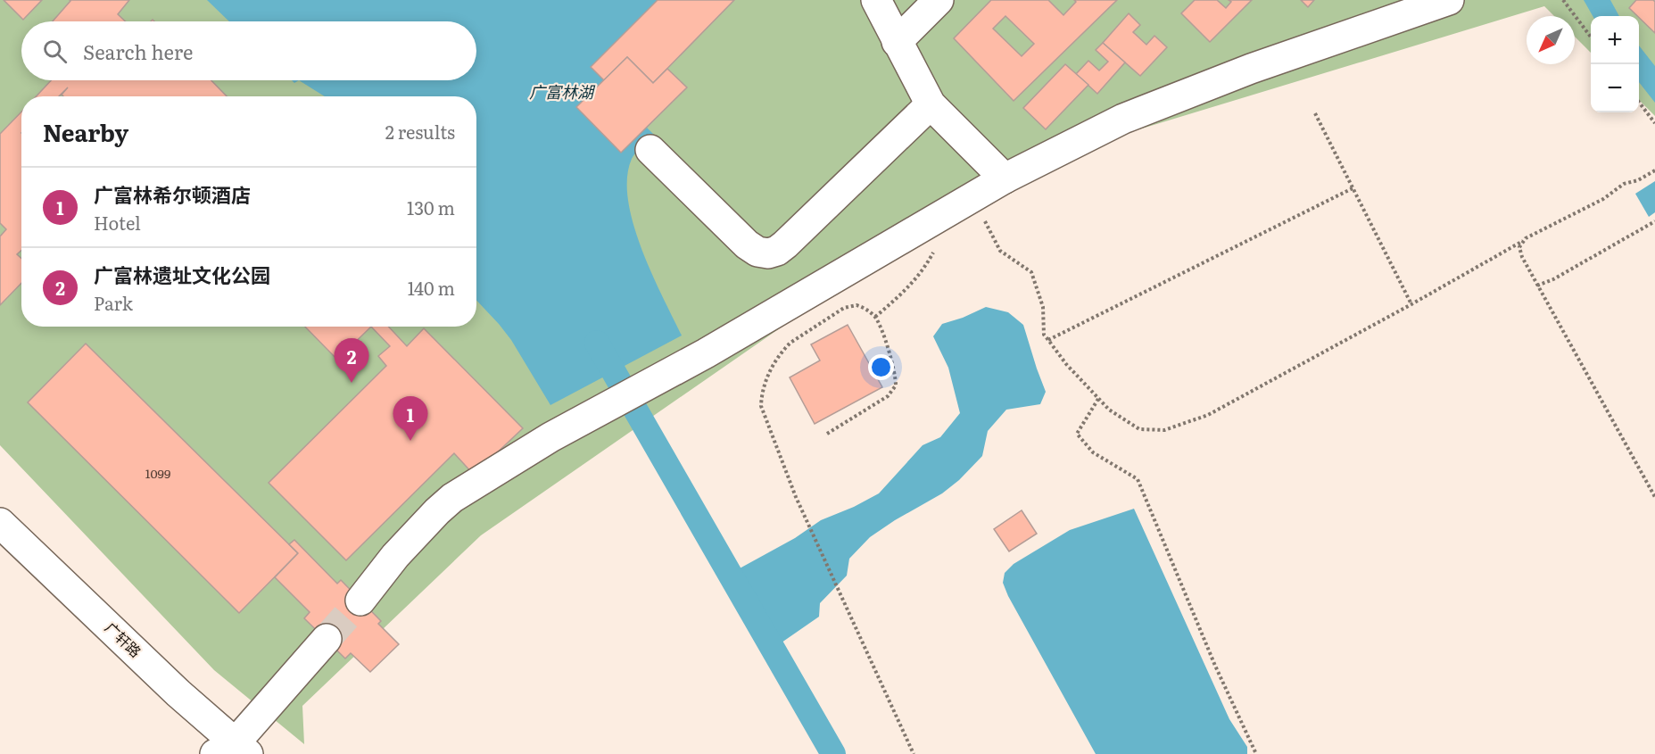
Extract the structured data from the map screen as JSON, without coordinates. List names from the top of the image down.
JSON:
{
  "streets": {
    "street": ["广轩路"]
  },
  "water": ["广富林湖"],
  "house_numbers": ["1099"],
  "north": "bottom left",
  "page": {
    "map_buttons": ["+", "−"],
    "search": "Search here",
    "heading": ["Nearby", "2 results"],
    "list": [
      {
        "mark": "1",
        "name": "广富林希尔顿酒店",
        "note": "Hotel",
        "value": "130 m"
      },
      {
        "mark": "2",
        "name": "广富林遗址文化公园",
        "note": "Park",
        "value": "140 m"
      }
    ],
    "pins": ["2", "1"]
  }
}
